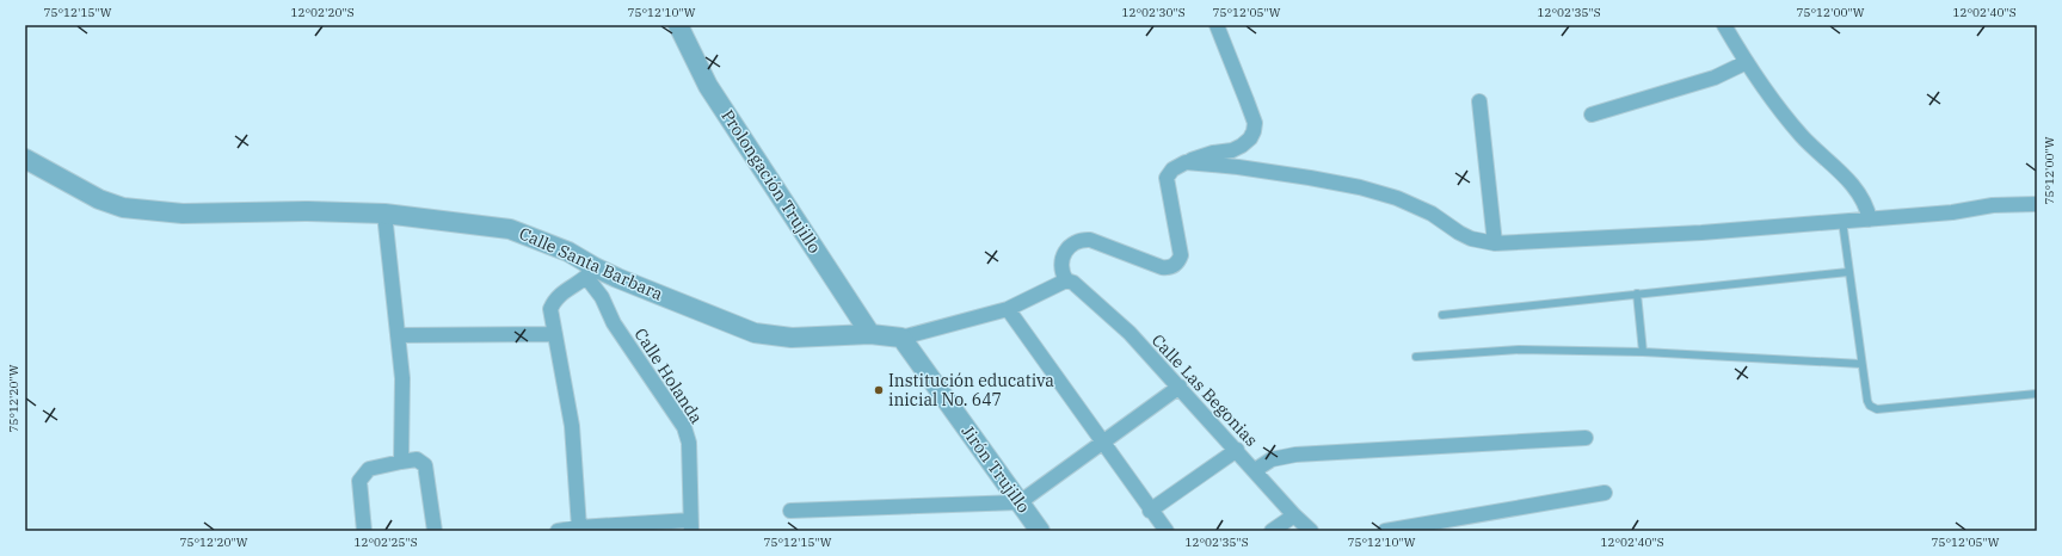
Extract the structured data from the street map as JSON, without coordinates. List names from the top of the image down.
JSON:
{
  "streets": {
    "street": [
      "Prolongación Trujillo",
      "Calle Santa Barbara",
      "Calle Holanda",
      "Calle Las Begonias",
      "Jirón Trujillo"
    ]
  },
  "crossings": [
    ["Prolongación Trujillo", "Calle Santa Barbara"],
    ["Calle Santa Barbara", "Calle Holanda"],
    ["Calle Santa Barbara", "Calle Las Begonias"],
    ["Calle Santa Barbara", "Jirón Trujillo"]
  ],
  "places": ["Institución educativa inicial No. 647"],
  "coordinates": [
    "75°12'15\"W",
    "12°02'20\"S",
    "75°12'10\"W",
    "12°02'30\"S",
    "75°12'05\"W",
    "12°02'35\"S",
    "75°12'00\"W",
    "12°02'40\"S",
    "75°12'20\"W",
    "12°02'25\"S"
  ]
}
